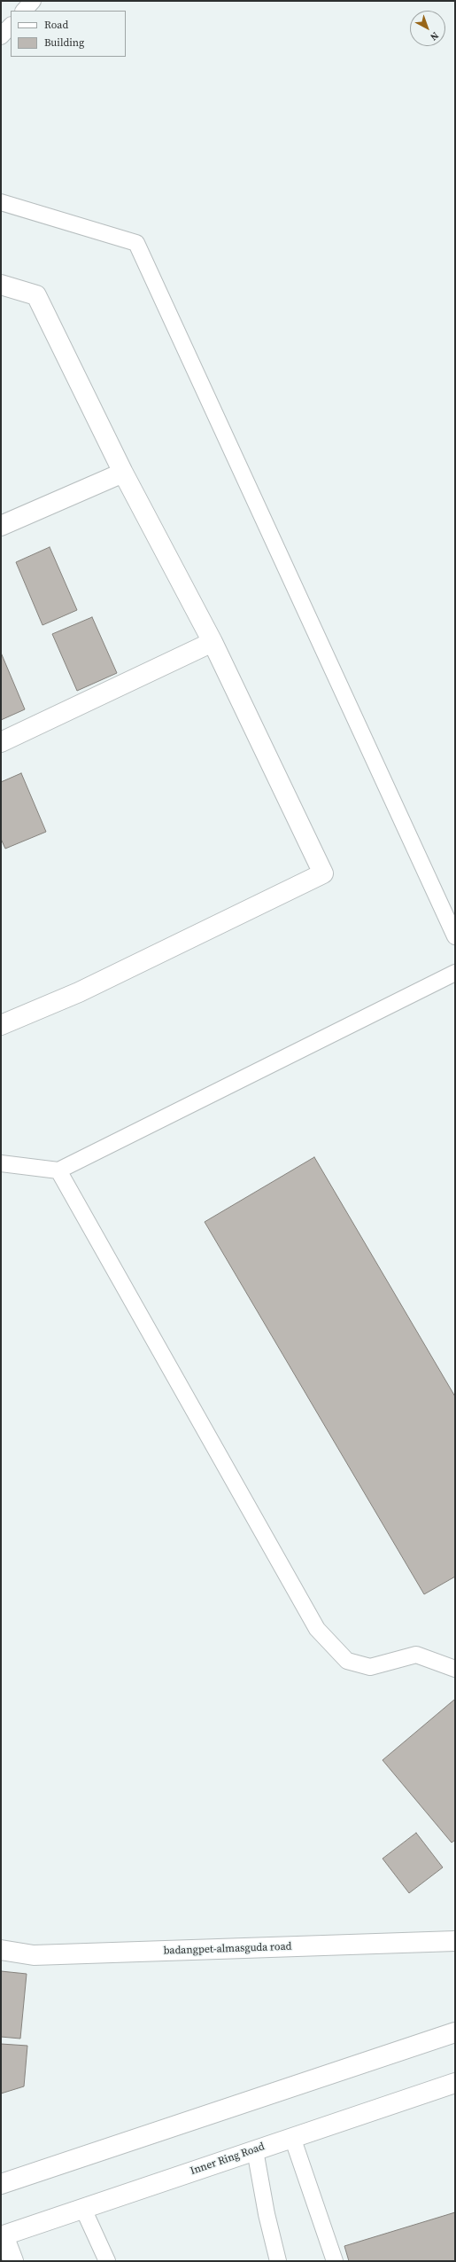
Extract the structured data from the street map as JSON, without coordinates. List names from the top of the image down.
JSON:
{
  "streets": {
    "main road": ["badangpet-almasguda road", "Inner Ring Road"]
  },
  "legend": ["Road", "Building"],
  "north": "bottom right"
}
